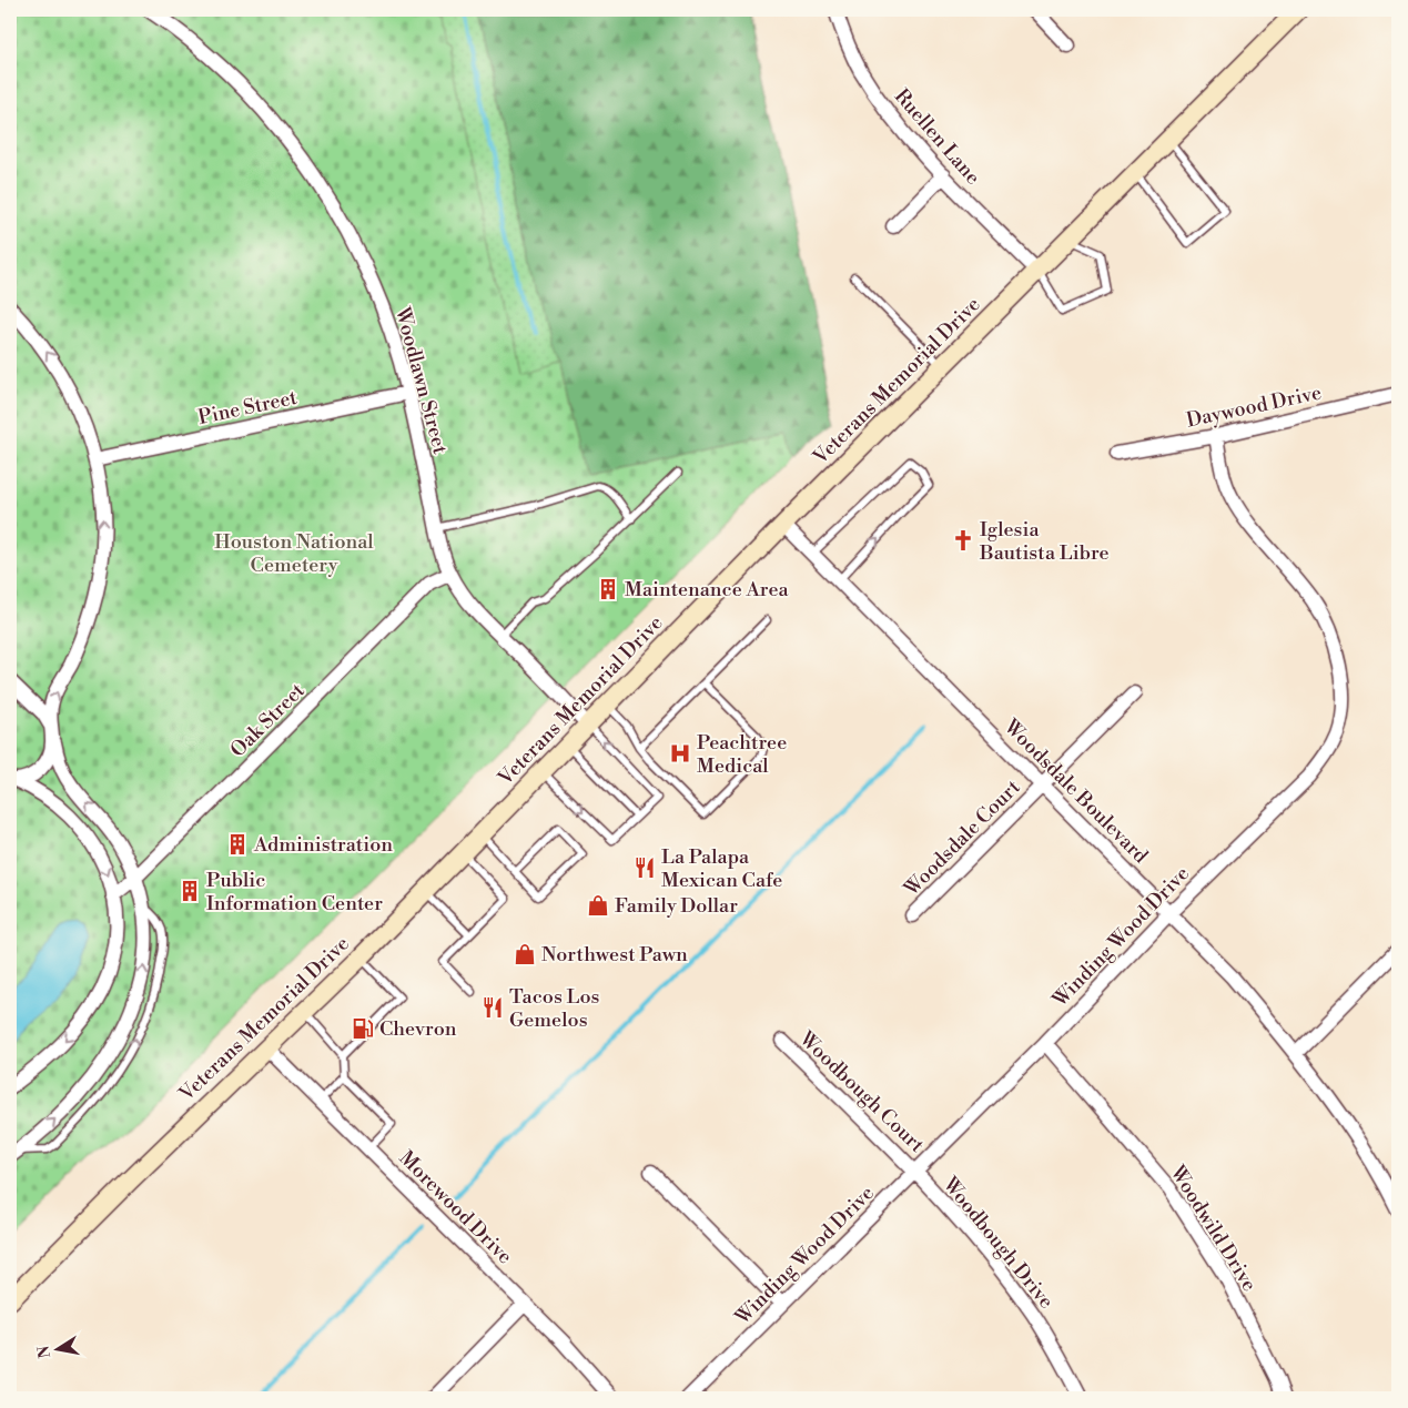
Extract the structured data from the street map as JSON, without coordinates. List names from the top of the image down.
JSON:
{
  "streets": {
    "main road": ["Veterans Memorial Drive"],
    "street": [
      "Ruellen Lane",
      "Woodlawn Street",
      "Daywood Drive",
      "Pine Street",
      "Oak Street",
      "Woodsdale Boulevard",
      "Woodsdale Court",
      "Winding Wood Drive",
      "Woodbough Court",
      "Morewood Drive",
      "Woodwild Drive",
      "Woodbough Drive"
    ]
  },
  "crossings": [
    ["Ruellen Lane", "Veterans Memorial Drive"],
    ["Woodlawn Street", "Veterans Memorial Drive"],
    ["Woodlawn Street", "Pine Street"],
    ["Woodlawn Street", "Oak Street"],
    ["Veterans Memorial Drive", "Woodsdale Boulevard"],
    ["Veterans Memorial Drive", "Morewood Drive"],
    ["Daywood Drive", "Winding Wood Drive"],
    ["Woodsdale Boulevard", "Woodsdale Court"],
    ["Woodsdale Boulevard", "Winding Wood Drive"],
    ["Winding Wood Drive", "Woodbough Court"],
    ["Winding Wood Drive", "Woodwild Drive"],
    ["Winding Wood Drive", "Woodbough Drive"],
    ["Woodbough Court", "Woodbough Drive"]
  ],
  "parks": ["Houston National Cemetery"],
  "places": {
    "church": ["Iglesia Bautista Libre"],
    "building": ["Maintenance Area", "Administration", "Public Information Center"],
    "hospital": ["Peachtree Medical"],
    "restaurant": ["La Palapa Mexican Cafe", "Tacos Los Gemelos"],
    "shop": ["Family Dollar", "Northwest Pawn"],
    "fuel station": ["Chevron"]
  },
  "north": "left"
}
